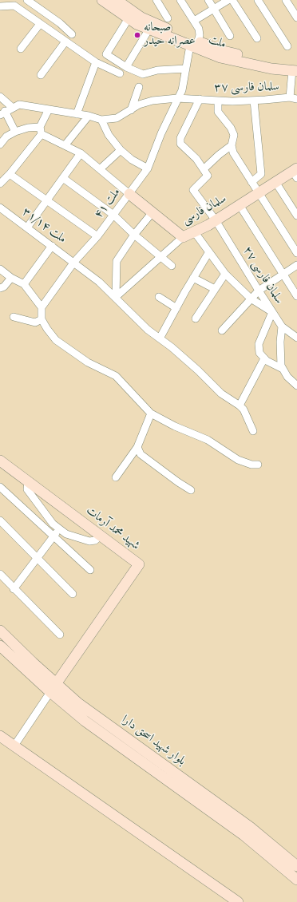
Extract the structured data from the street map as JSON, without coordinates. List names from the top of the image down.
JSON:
{
  "streets": {
    "main road": [
      "ملت",
      "سلمان فارسی",
      "شهید محمد آرمات",
      "بلوار شهید اسحق دارا"
    ],
    "street": [
      "سلمان فارسی ۳۷",
      "ملت ۴۱",
      "ملت ۳۱/۱۴",
      "سلمان فارسی ۲۷"
    ]
  },
  "crossings": [
    ["ملت", "ملت ۴۱"],
    ["سلمان فارسی ۳۷", "ملت ۴۱"],
    ["ملت ۴۱", "سلمان فارسی"],
    ["ملت ۴۱", "ملت ۳۱/۱۴"],
    ["سلمان فارسی", "سلمان فارسی ۲۷"],
    ["شهید محمد آرمات", "بلوار شهید اسحق دارا"]
  ],
  "places": ["صبحانه عصرانه حیدر"]
}
